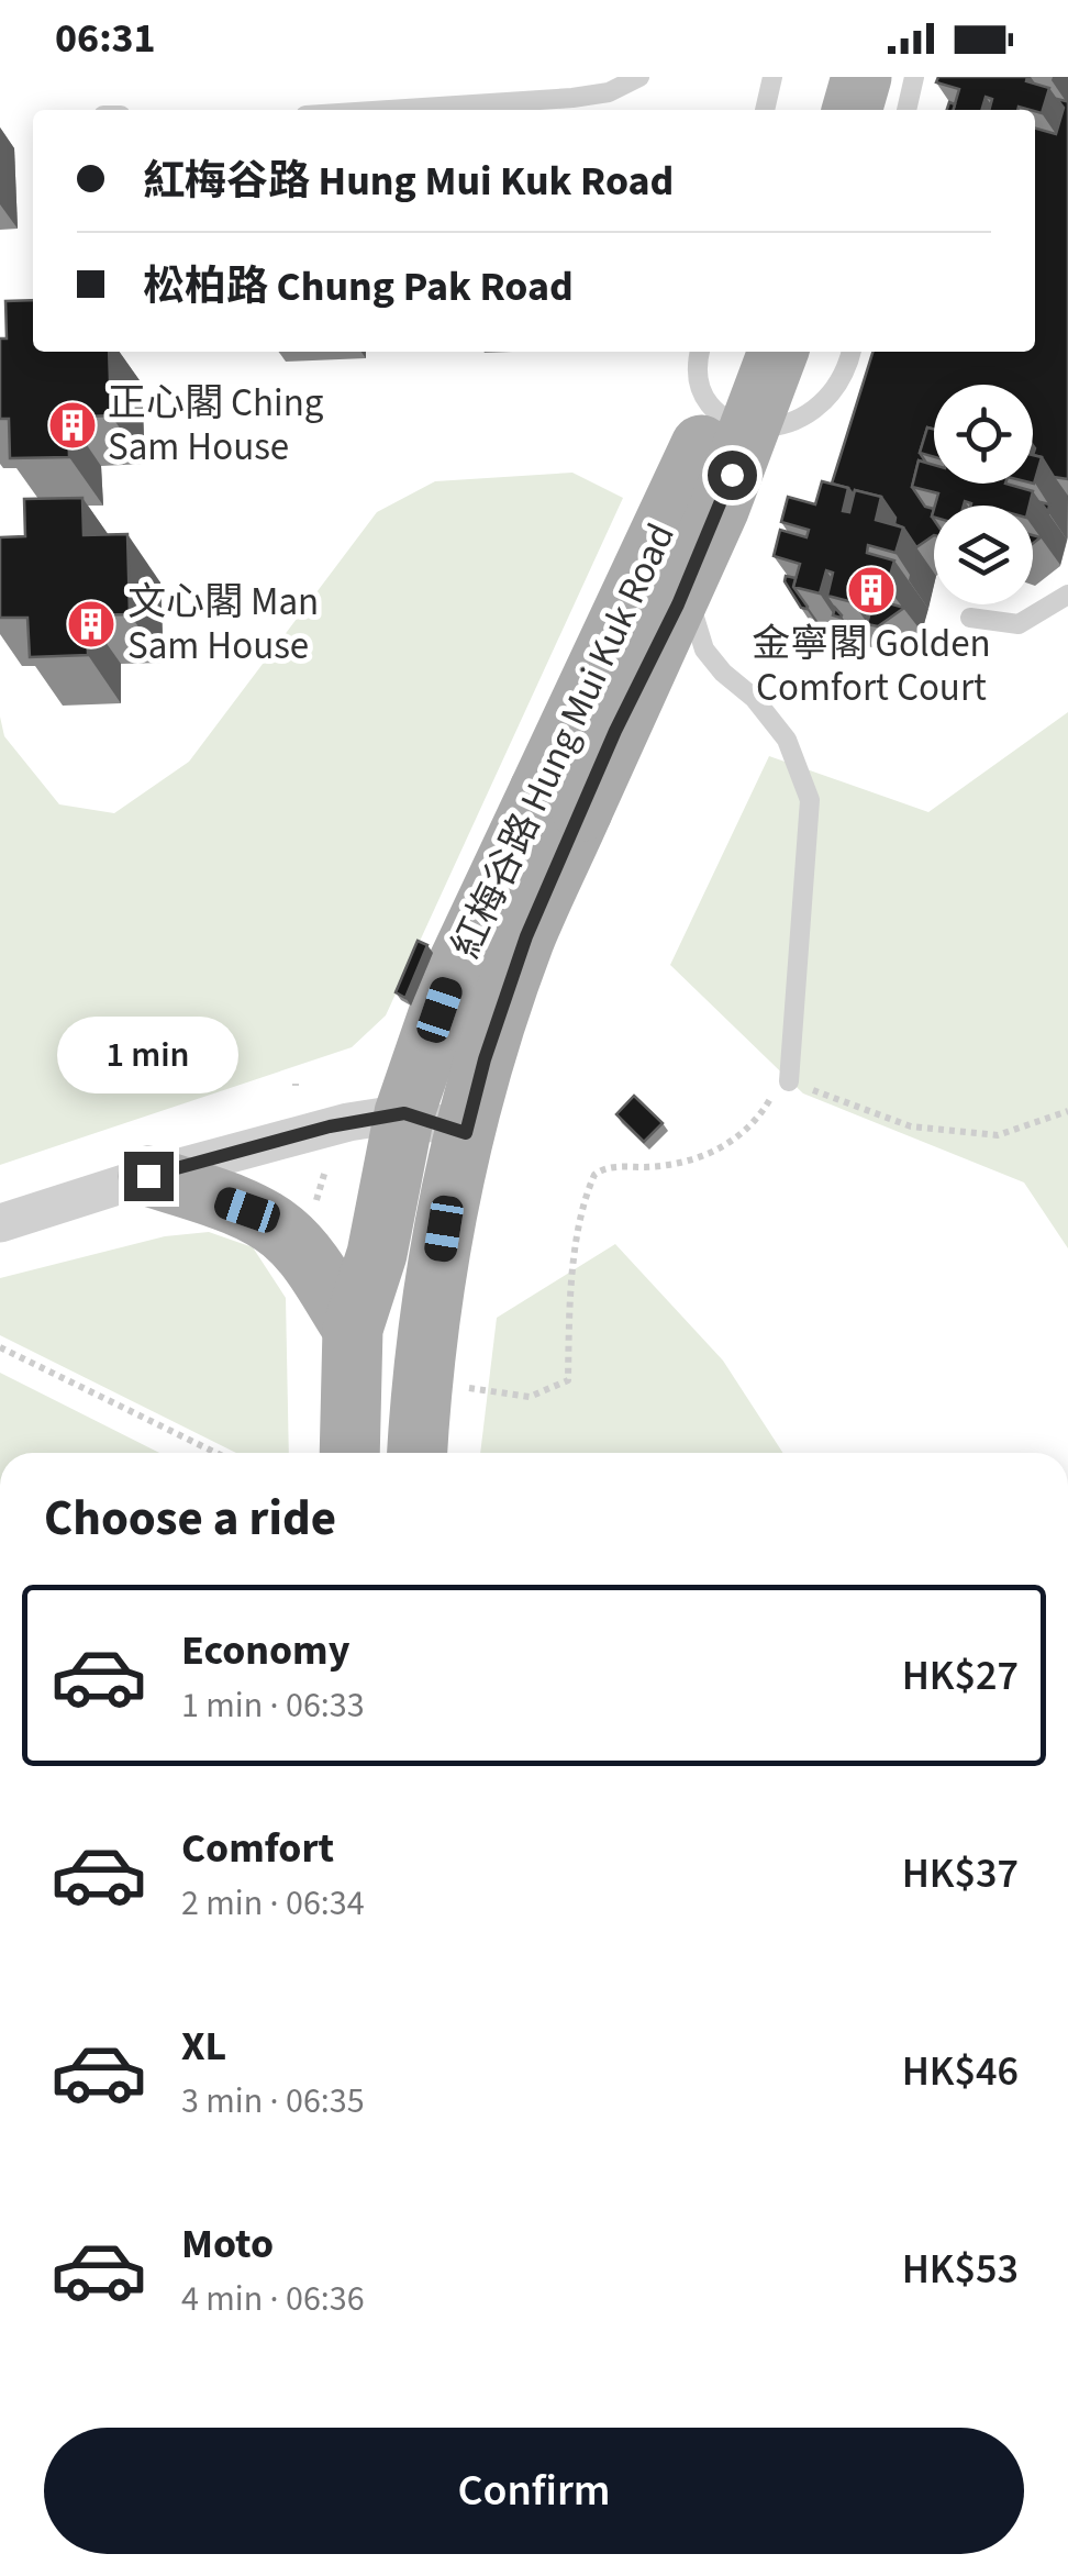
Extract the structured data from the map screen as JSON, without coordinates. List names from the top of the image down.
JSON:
{
  "streets": {
    "main road": ["紅梅谷路 Hung Mui Kuk Road"]
  },
  "places": {
    "building": ["正心閣 Ching Sam House", "金寧閣 Golden Comfort Court", "文心閣 Man Sam House"]
  },
  "page": {
    "status": "06:31",
    "banner": ["紅梅谷路 Hung Mui Kuk Road", "松柏路 Chung Pak Road"],
    "bubble": "1 min",
    "heading": "Choose a ride",
    "list": [
      {
        "name": "Economy",
        "note": "1 min · 06:33",
        "value": "HK$27"
      },
      {
        "name": "Comfort",
        "note": "2 min · 06:34",
        "value": "HK$37"
      },
      {
        "name": "XL",
        "note": "3 min · 06:35",
        "value": "HK$46"
      },
      {
        "name": "Moto",
        "note": "4 min · 06:36",
        "value": "HK$53"
      }
    ],
    "buttons": "Confirm"
  }
}
